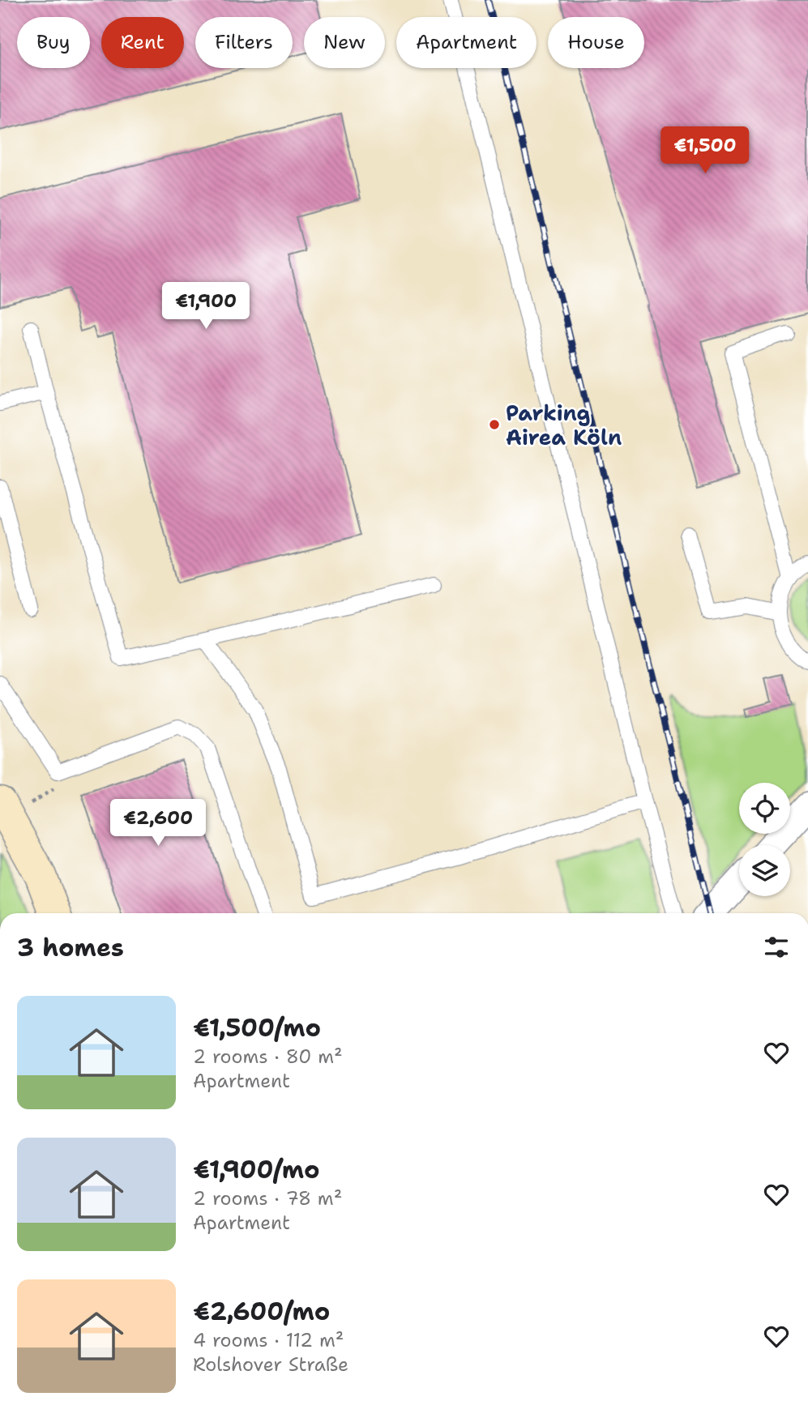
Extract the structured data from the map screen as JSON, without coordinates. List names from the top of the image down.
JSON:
{
  "places": ["Parking Airea Köln"],
  "page": {
    "chip": [
      "Buy",
      "Rent",
      "Filters",
      "New",
      "Apartment",
      "House"
    ],
    "price": ["€1,500", "€1,900", "€2,600"],
    "heading": "3 homes",
    "list": [
      {
        "name": "€1,500/mo",
        "note": "2 rooms · 80 m² · Apartment"
      },
      {
        "name": "€1,900/mo",
        "note": "2 rooms · 78 m² · Apartment"
      },
      {
        "name": "€2,600/mo",
        "note": "4 rooms · 112 m² · Rolshover Straße"
      }
    ]
  }
}
